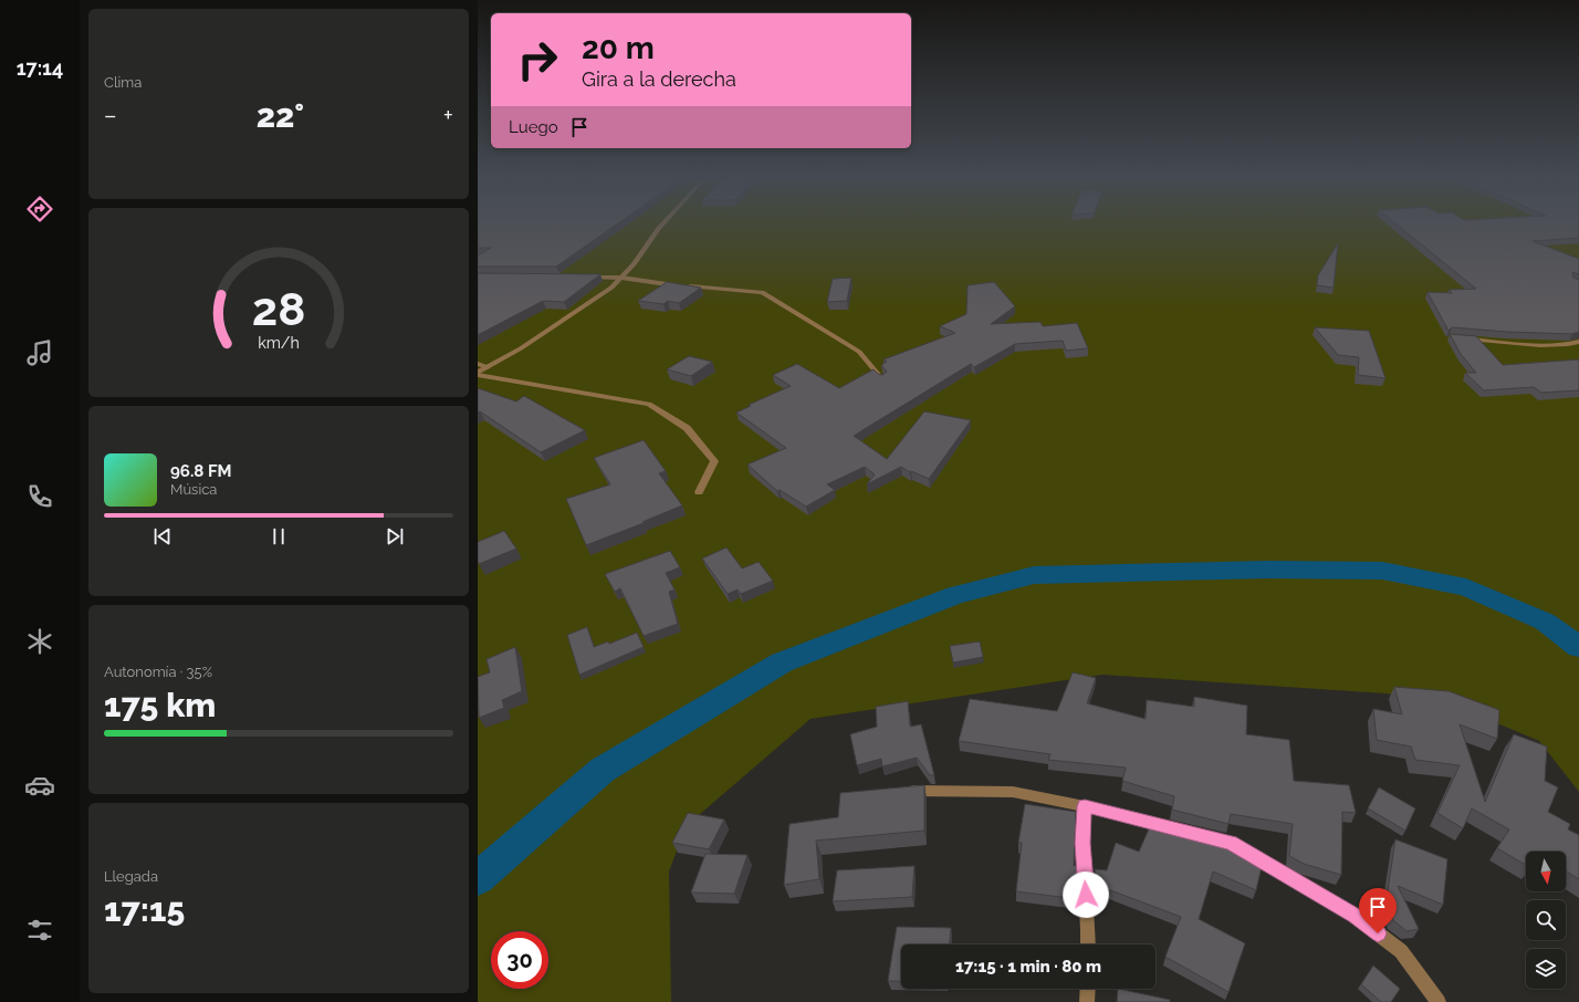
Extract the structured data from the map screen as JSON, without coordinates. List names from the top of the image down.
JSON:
{
  "north": "bottom",
  "page": {
    "tabs": "17:14",
    "tile": [
      "Clima",
      ["Autonomía · 35%", "175 km"],
      ["Llegada", "17:15"]
    ],
    "turn": ["20 m", "Gira a la derecha"],
    "heat": ["−", "22°", "+"],
    "then": "Luego",
    "song": ["96.8 FM", "Música"],
    "limit": "30",
    "trip": "17:15 · 1 min · 80 m",
    "gauge": ["28", "km/h"]
  }
}
